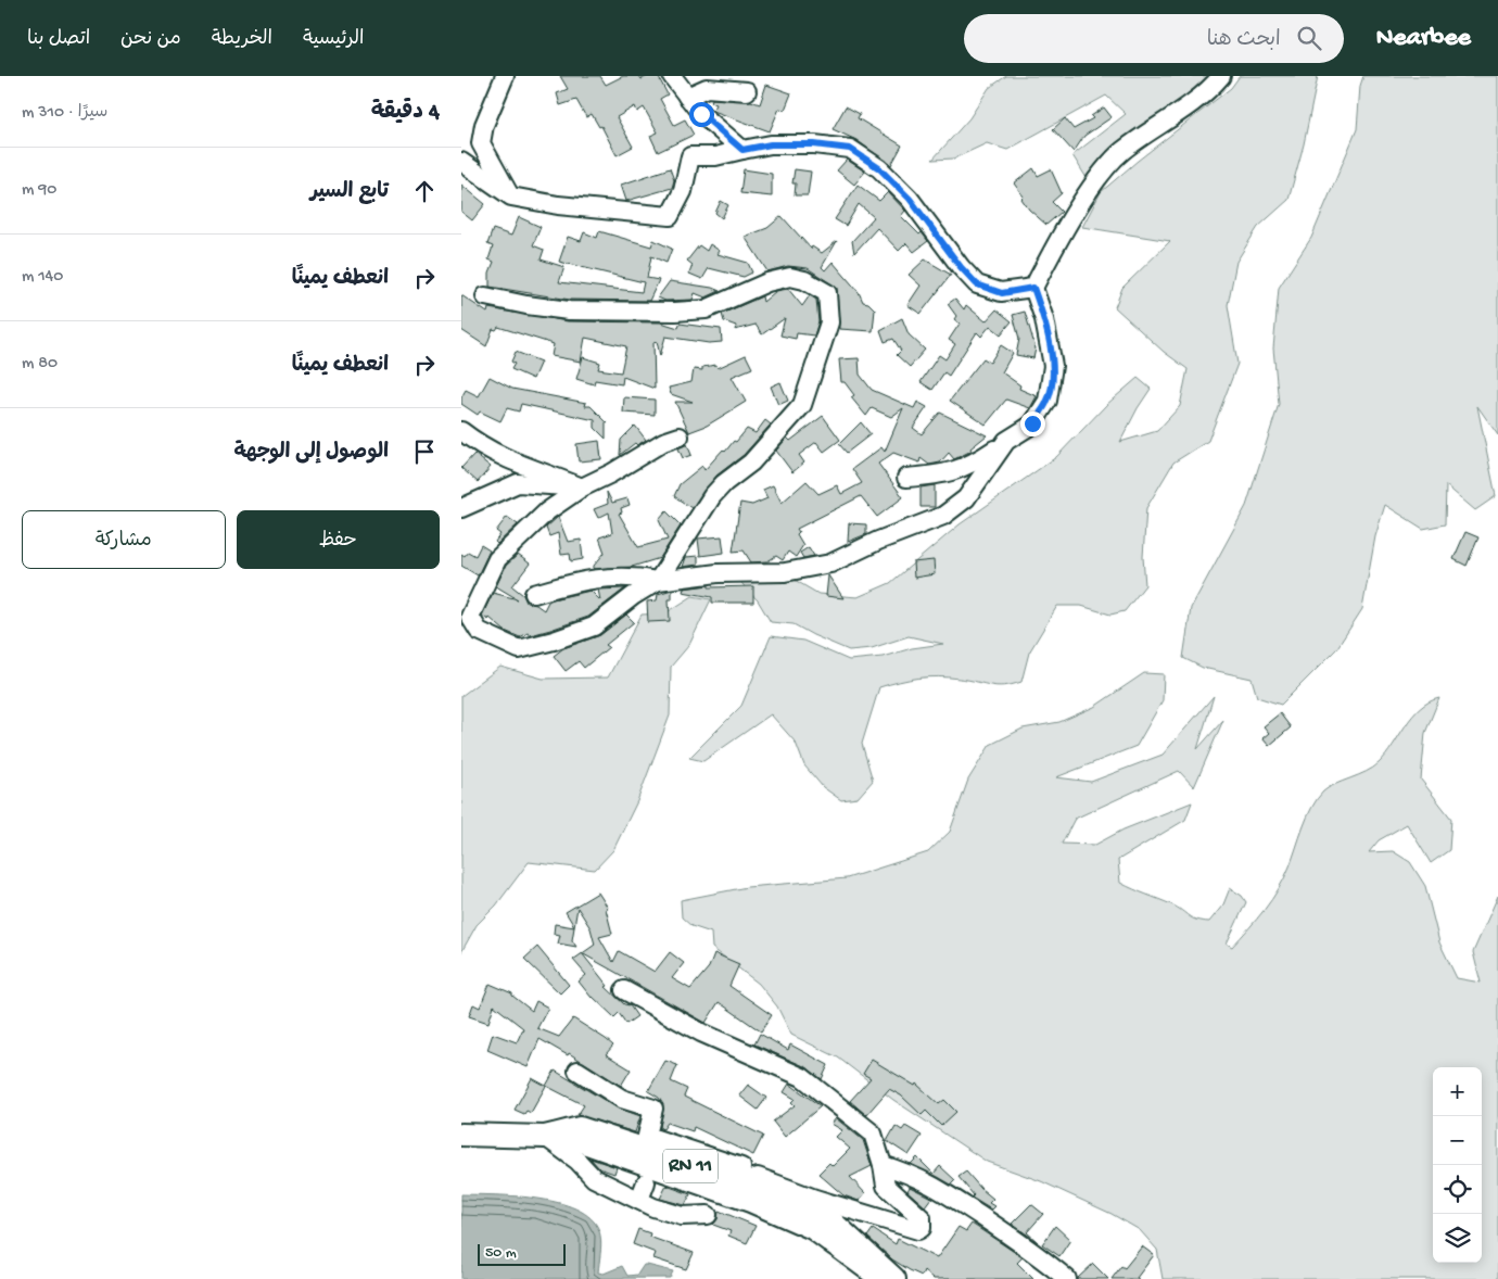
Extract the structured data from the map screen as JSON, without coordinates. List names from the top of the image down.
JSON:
{
  "streets": {
    "main road": ["RN 11"]
  },
  "scale_bar": "50 m",
  "page": {
    "header": "Nearbee",
    "search": "ابحث هنا",
    "nav": [
      "الرئيسية",
      "الخريطة",
      "من نحن",
      "اتصل بنا"
    ],
    "heading": ["4 دقيقة", "سيرًا · 310 m"],
    "list": [
      ["تابع السير", "90 m"],
      ["انعطف يمينًا", "140 m"],
      ["انعطف يمينًا", "80 m"],
      "الوصول إلى الوجهة"
    ],
    "buttons": ["حفظ", "مشاركة"],
    "map_buttons": ["+", "−"],
    "scale": "50 m"
  }
}
